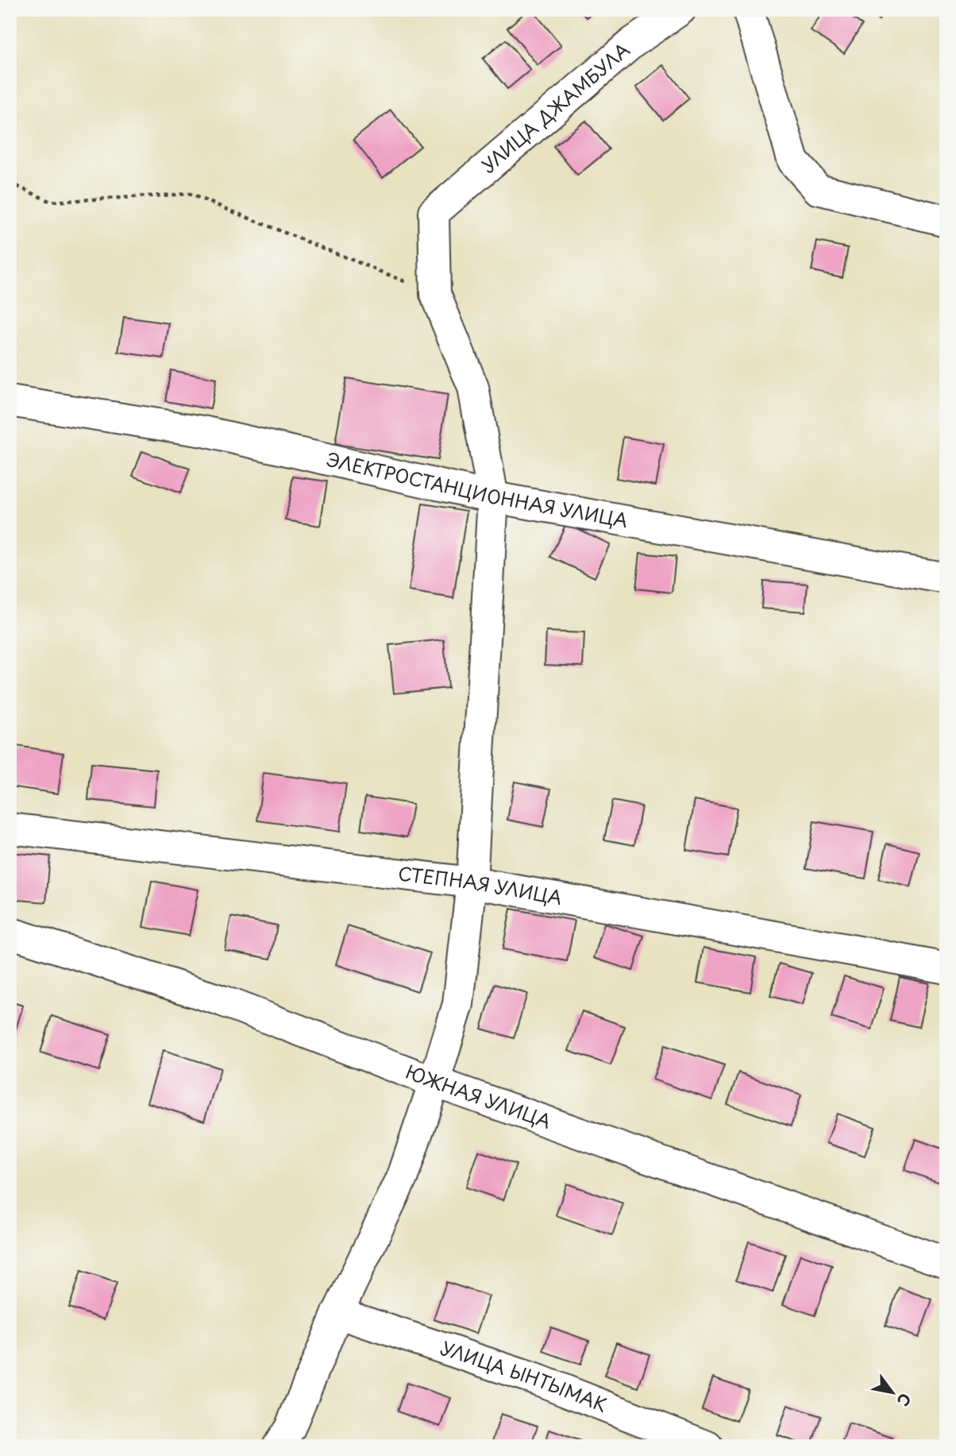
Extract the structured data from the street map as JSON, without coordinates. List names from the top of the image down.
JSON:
{
  "streets": {
    "street": [
      "УЛИЦА ДЖАМБУЛА",
      "ЭЛЕКТРОСТАНЦИОННАЯ УЛИЦА",
      "СТЕПНАЯ УЛИЦА",
      "ЮЖНАЯ УЛИЦА",
      "УЛИЦА ЫНТЫМАК"
    ]
  },
  "north": "bottom right"
}
